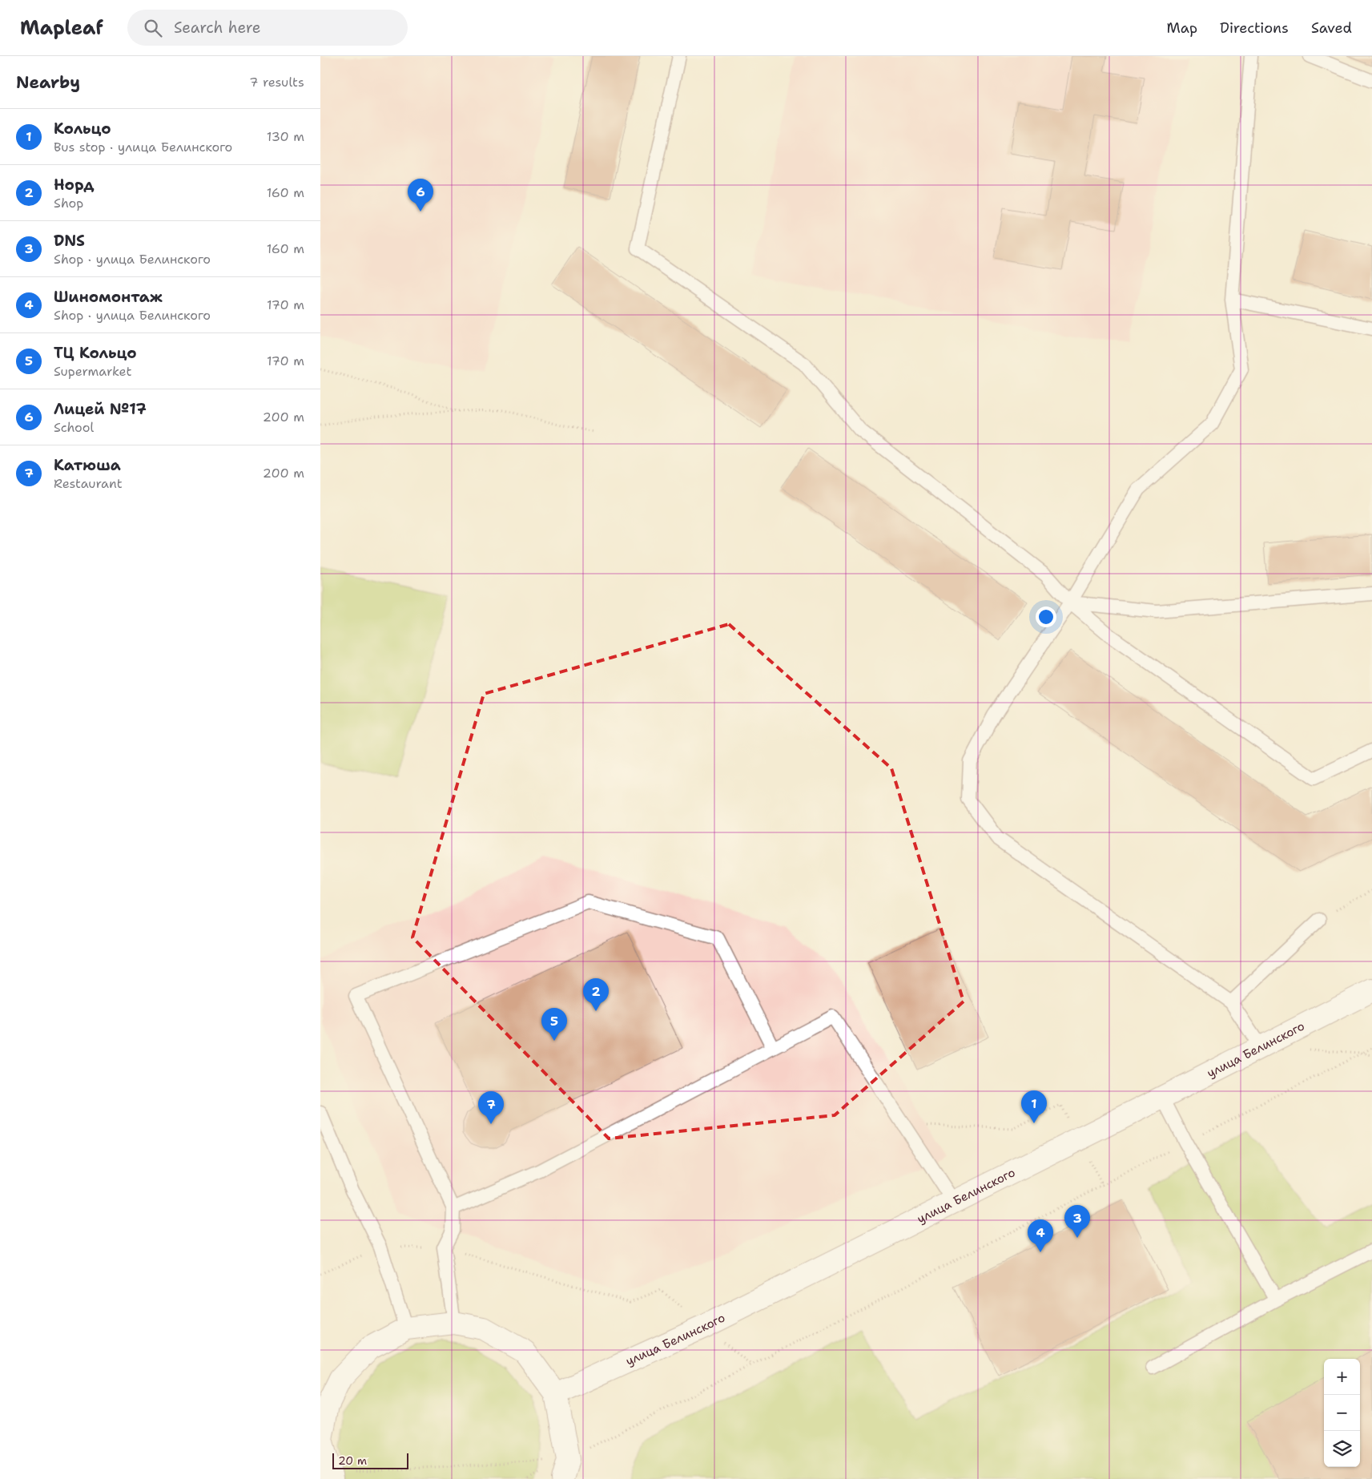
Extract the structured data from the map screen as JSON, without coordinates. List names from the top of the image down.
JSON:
{
  "streets": {
    "main road": ["улица Белинского"]
  },
  "scale_bar": "20 m",
  "page": {
    "header": "Mapleaf",
    "search": "Search here",
    "nav": ["Map", "Directions", "Saved"],
    "heading": ["Nearby", "7 results"],
    "list": [
      {
        "mark": "1",
        "name": "Кольцо",
        "note": "Bus stop · улица Белинского",
        "value": "130 m"
      },
      {
        "mark": "2",
        "name": "Норд",
        "note": "Shop",
        "value": "160 m"
      },
      {
        "mark": "3",
        "name": "DNS",
        "note": "Shop · улица Белинского",
        "value": "160 m"
      },
      {
        "mark": "4",
        "name": "Шиномонтаж",
        "note": "Shop · улица Белинского",
        "value": "170 m"
      },
      {
        "mark": "5",
        "name": "ТЦ Кольцо",
        "note": "Supermarket",
        "value": "170 m"
      },
      {
        "mark": "6",
        "name": "Лицей №17",
        "note": "School",
        "value": "200 m"
      },
      {
        "mark": "7",
        "name": "Катюша",
        "note": "Restaurant",
        "value": "200 m"
      }
    ],
    "pins": [
      "6",
      "2",
      "5",
      "1",
      "7",
      "3",
      "4"
    ],
    "map_buttons": ["+", "−"],
    "scale": "20 m"
  }
}
